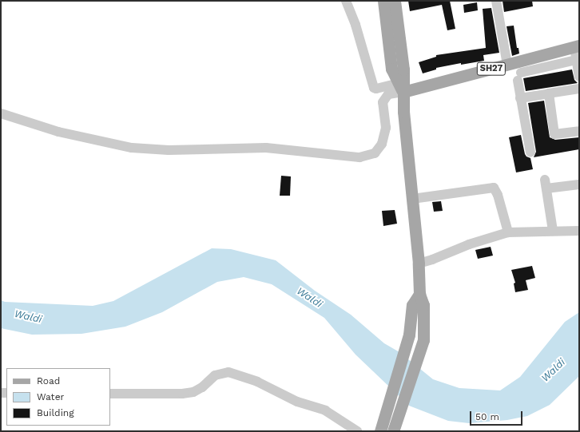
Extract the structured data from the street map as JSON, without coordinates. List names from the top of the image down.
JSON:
{
  "streets": {
    "main road": ["SH27"]
  },
  "water": ["Waldi"],
  "legend": ["Road", "Water", "Building"],
  "scale_bar": "50 m"
}
